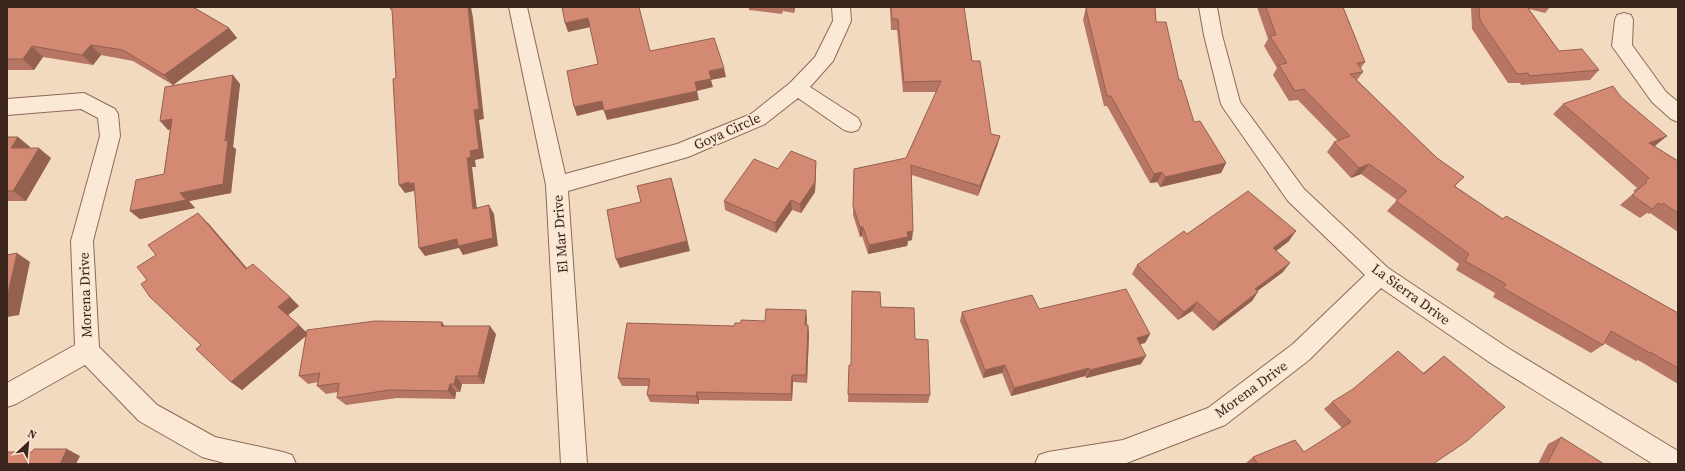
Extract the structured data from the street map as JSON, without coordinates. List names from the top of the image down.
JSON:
{
  "streets": {
    "street": [
      "Goya Circle",
      "El Mar Drive",
      "La Sierra Drive",
      "Morena Drive"
    ]
  },
  "crossings": [
    ["Goya Circle", "El Mar Drive"],
    ["La Sierra Drive", "Morena Drive"]
  ],
  "north": "top right"
}
